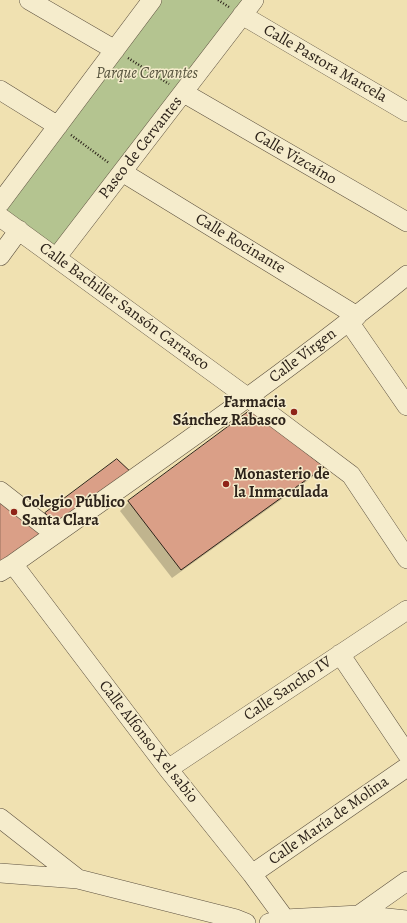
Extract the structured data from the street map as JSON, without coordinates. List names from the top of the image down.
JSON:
{
  "streets": {
    "street": [
      "Calle Pastora Marcela",
      "Paseo de Cervantes",
      "Calle Vizcaíno",
      "Calle Rocinante",
      "Calle Bachiller Sansón Carrasco",
      "Calle Virgen",
      "Calle Sancho IV",
      "Calle Alfonso X el sabio",
      "Calle María de Molina"
    ]
  },
  "crossings": [
    ["Calle Pastora Marcela", "Paseo de Cervantes"],
    ["Paseo de Cervantes", "Calle Vizcaíno"],
    ["Paseo de Cervantes", "Calle Rocinante"],
    ["Paseo de Cervantes", "Calle Bachiller Sansón Carrasco"],
    ["Calle Rocinante", "Calle Virgen"],
    ["Calle Bachiller Sansón Carrasco", "Calle Virgen"],
    ["Calle Virgen", "Calle Alfonso X el sabio"],
    ["Calle Sancho IV", "Calle Alfonso X el sabio"],
    ["Calle Alfonso X el sabio", "Calle María de Molina"]
  ],
  "parks": ["Parque Cervantes"],
  "places": ["Farmacia Sánchez Rabasco", "Monasterio de la Inmaculada", "Colegio Público Santa Clara"]
}
